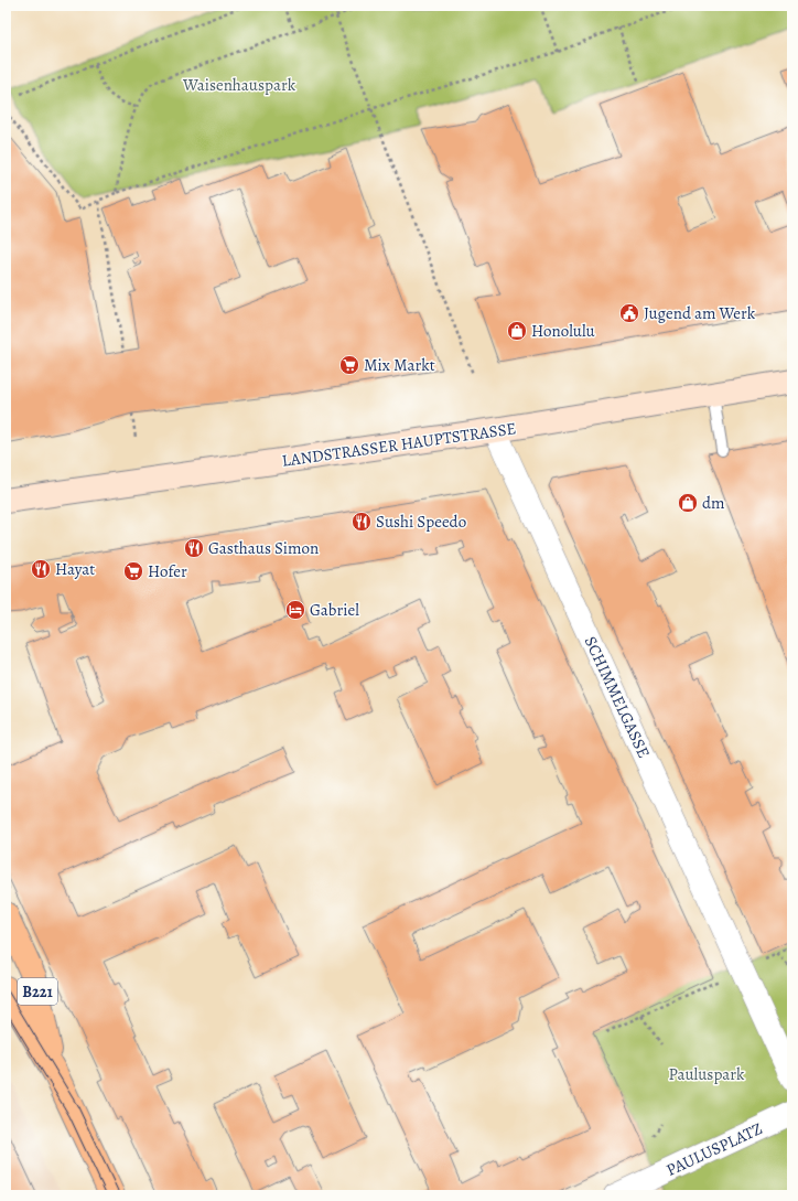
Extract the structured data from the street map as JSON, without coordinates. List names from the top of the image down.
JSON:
{
  "streets": {
    "main road": ["LANDSTRASSER HAUPTSTRASSE", "B221"],
    "street": ["SCHIMMELGASSE", "PAULUSPLATZ"]
  },
  "crossings": [
    ["LANDSTRASSER HAUPTSTRASSE", "SCHIMMELGASSE"]
  ],
  "parks": ["Waisenhauspark", "Pauluspark"],
  "places": {
    "public building": ["Jugend am Werk"],
    "shop": ["Honolulu", "dm"],
    "supermarket": ["Mix Markt", "Hofer"],
    "restaurant": ["Sushi Speedo", "Gasthaus Simon", "Hayat"],
    "hotel": ["Gabriel"]
  }
}
